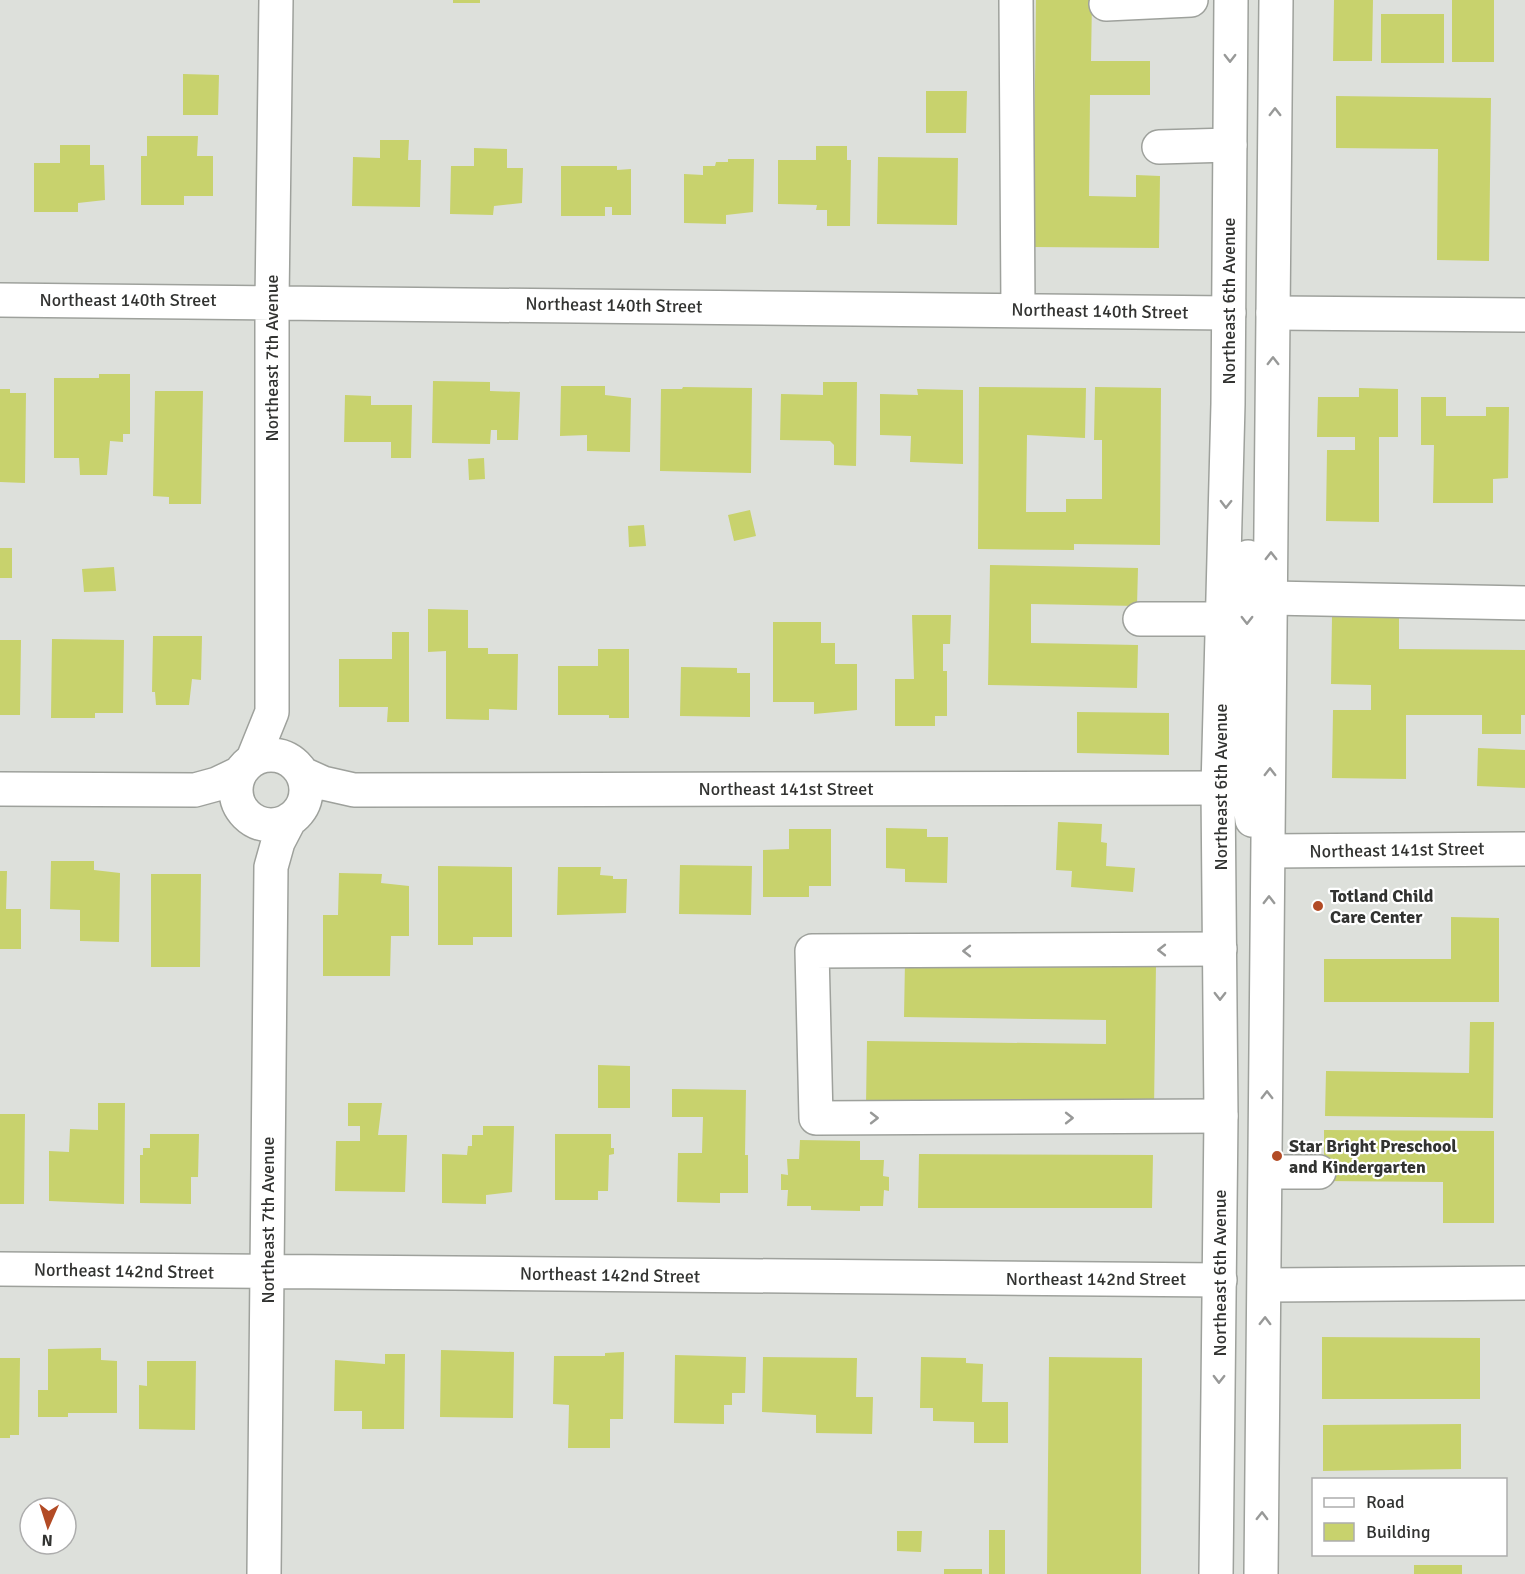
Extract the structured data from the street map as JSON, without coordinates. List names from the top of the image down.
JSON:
{
  "streets": {
    "street": [
      "Northeast 140th Street",
      "Northeast 6th Avenue",
      "Northeast 7th Avenue",
      "Northeast 141st Street",
      "Northeast 142nd Street"
    ]
  },
  "crossings": [
    ["Northeast 140th Street", "Northeast 6th Avenue"],
    ["Northeast 140th Street", "Northeast 7th Avenue"],
    ["Northeast 6th Avenue", "Northeast 141st Street"],
    ["Northeast 6th Avenue", "Northeast 142nd Street"],
    ["Northeast 7th Avenue", "Northeast 141st Street"],
    ["Northeast 7th Avenue", "Northeast 142nd Street"]
  ],
  "places": ["Totland Child Care Center", "Star Bright Preschool and Kindergarten"],
  "legend": ["Road", "Building"],
  "north": "bottom"
}
